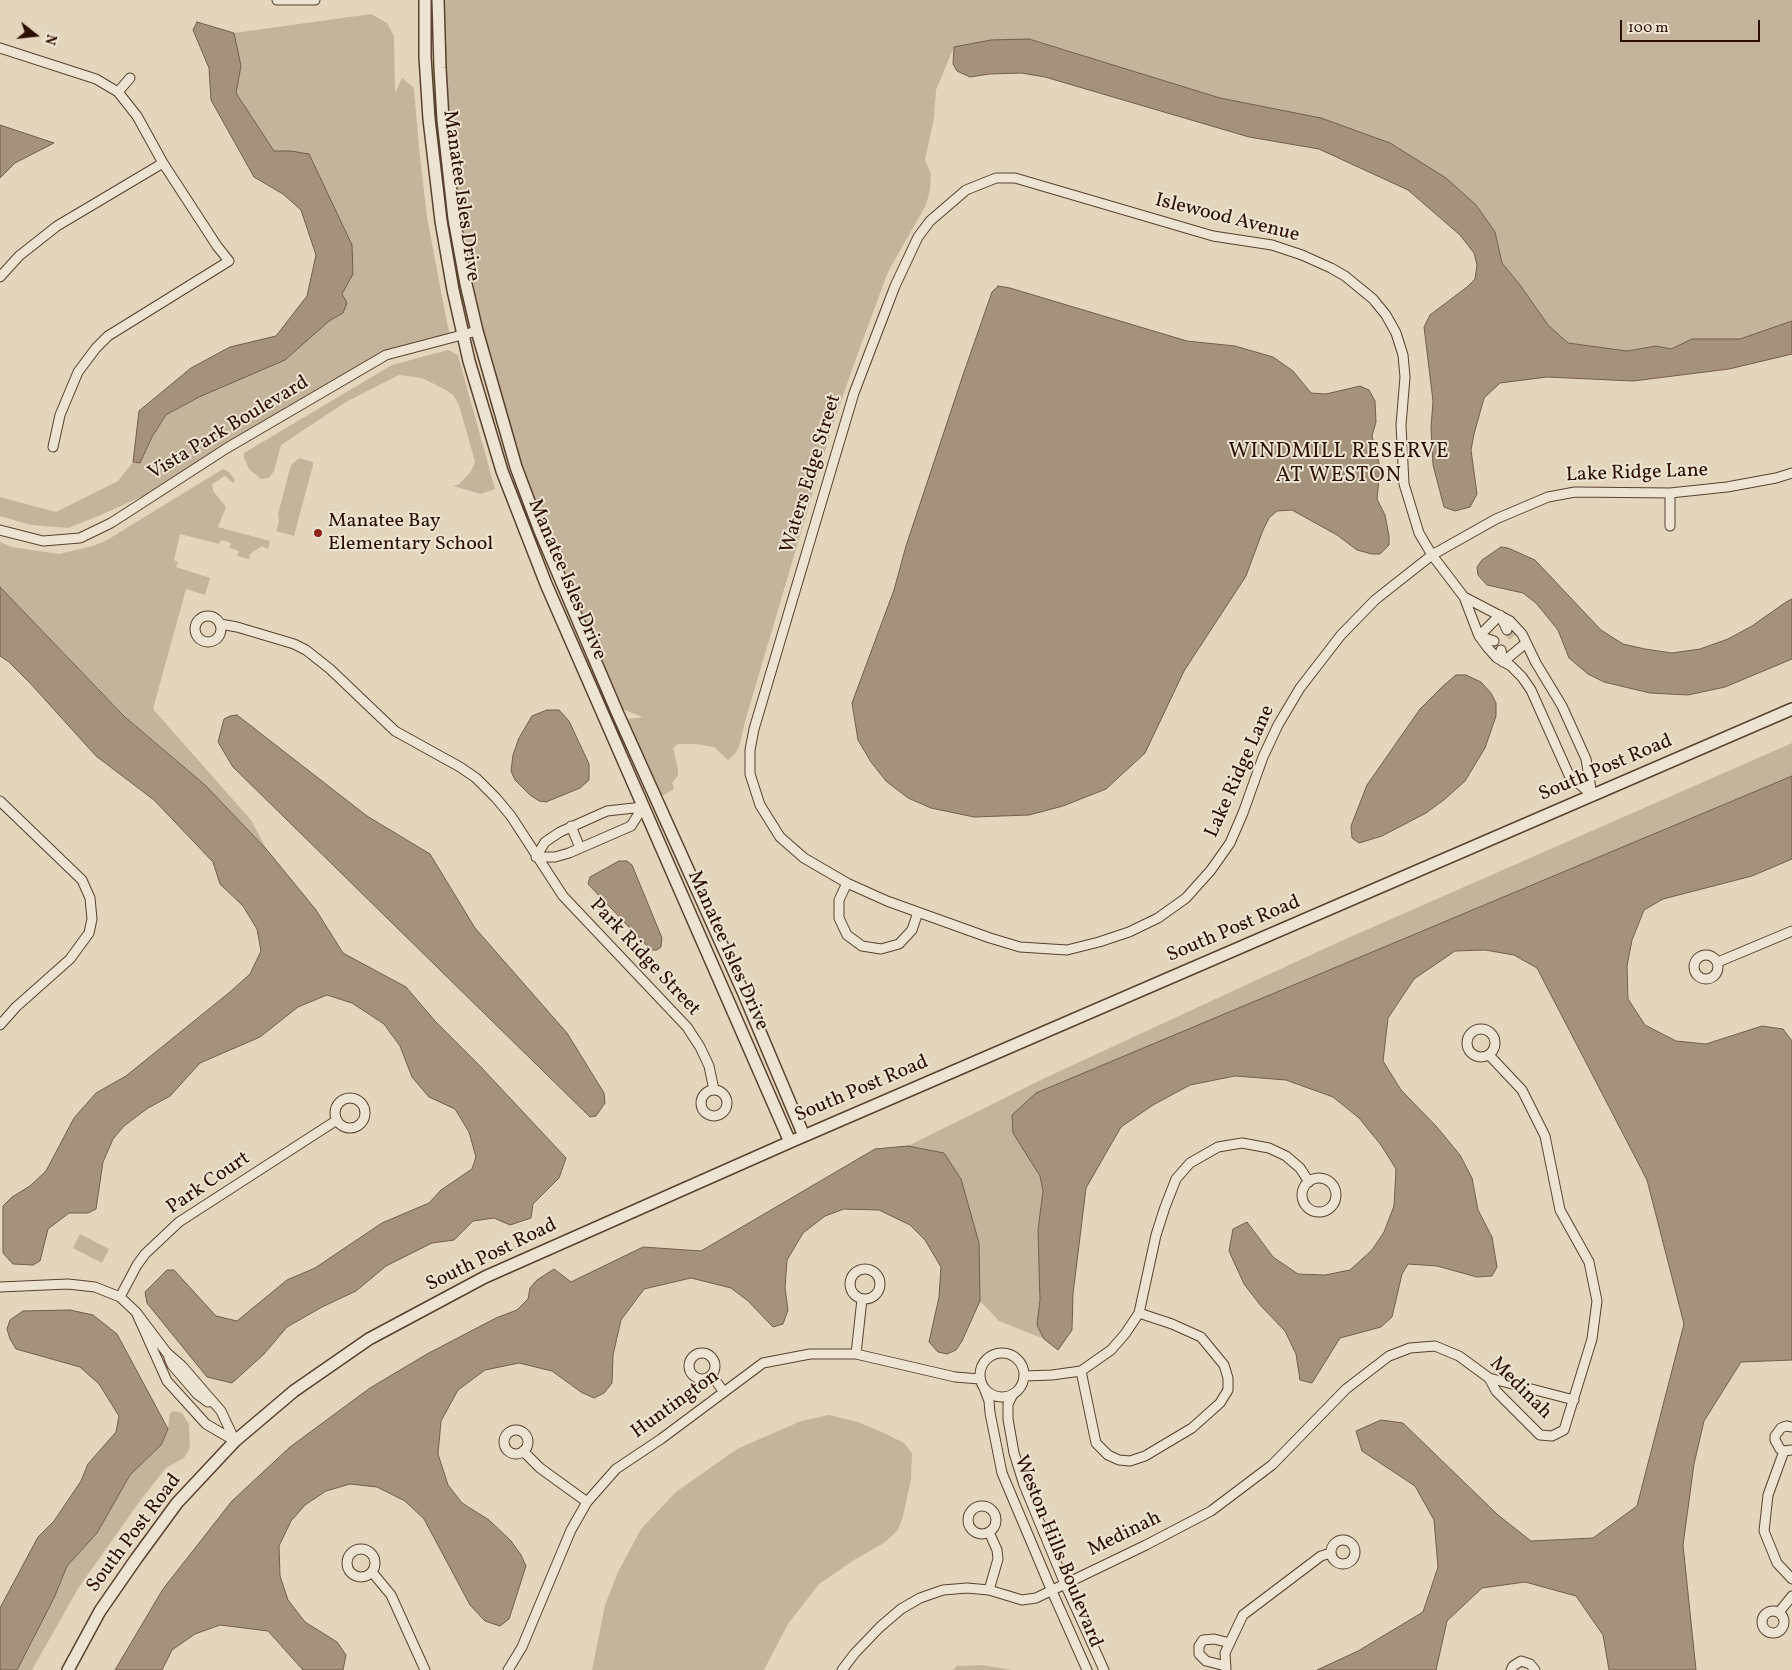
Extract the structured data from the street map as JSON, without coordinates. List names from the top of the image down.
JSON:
{
  "streets": {
    "street": [
      "Manatee Isles Drive",
      "Islewood Avenue",
      "Vista Park Boulevard",
      "Waters Edge Street",
      "Lake Ridge Lane",
      "South Post Road",
      "Park Ridge Street",
      "Park Court",
      "Medinah",
      "Huntington",
      "Weston Hills Boulevard"
    ]
  },
  "crossings": [
    ["Manatee Isles Drive", "Vista Park Boulevard"],
    ["Manatee Isles Drive", "South Post Road"],
    ["Islewood Avenue", "Waters Edge Street"],
    ["Islewood Avenue", "Lake Ridge Lane"],
    ["Waters Edge Street", "Lake Ridge Lane"],
    ["Medinah", "Weston Hills Boulevard"],
    ["Huntington", "Weston Hills Boulevard"]
  ],
  "districts": ["WINDMILL RESERVE AT WESTON"],
  "places": ["Manatee Bay Elementary School"],
  "scale_bar": "100 m",
  "north": "right"
}
